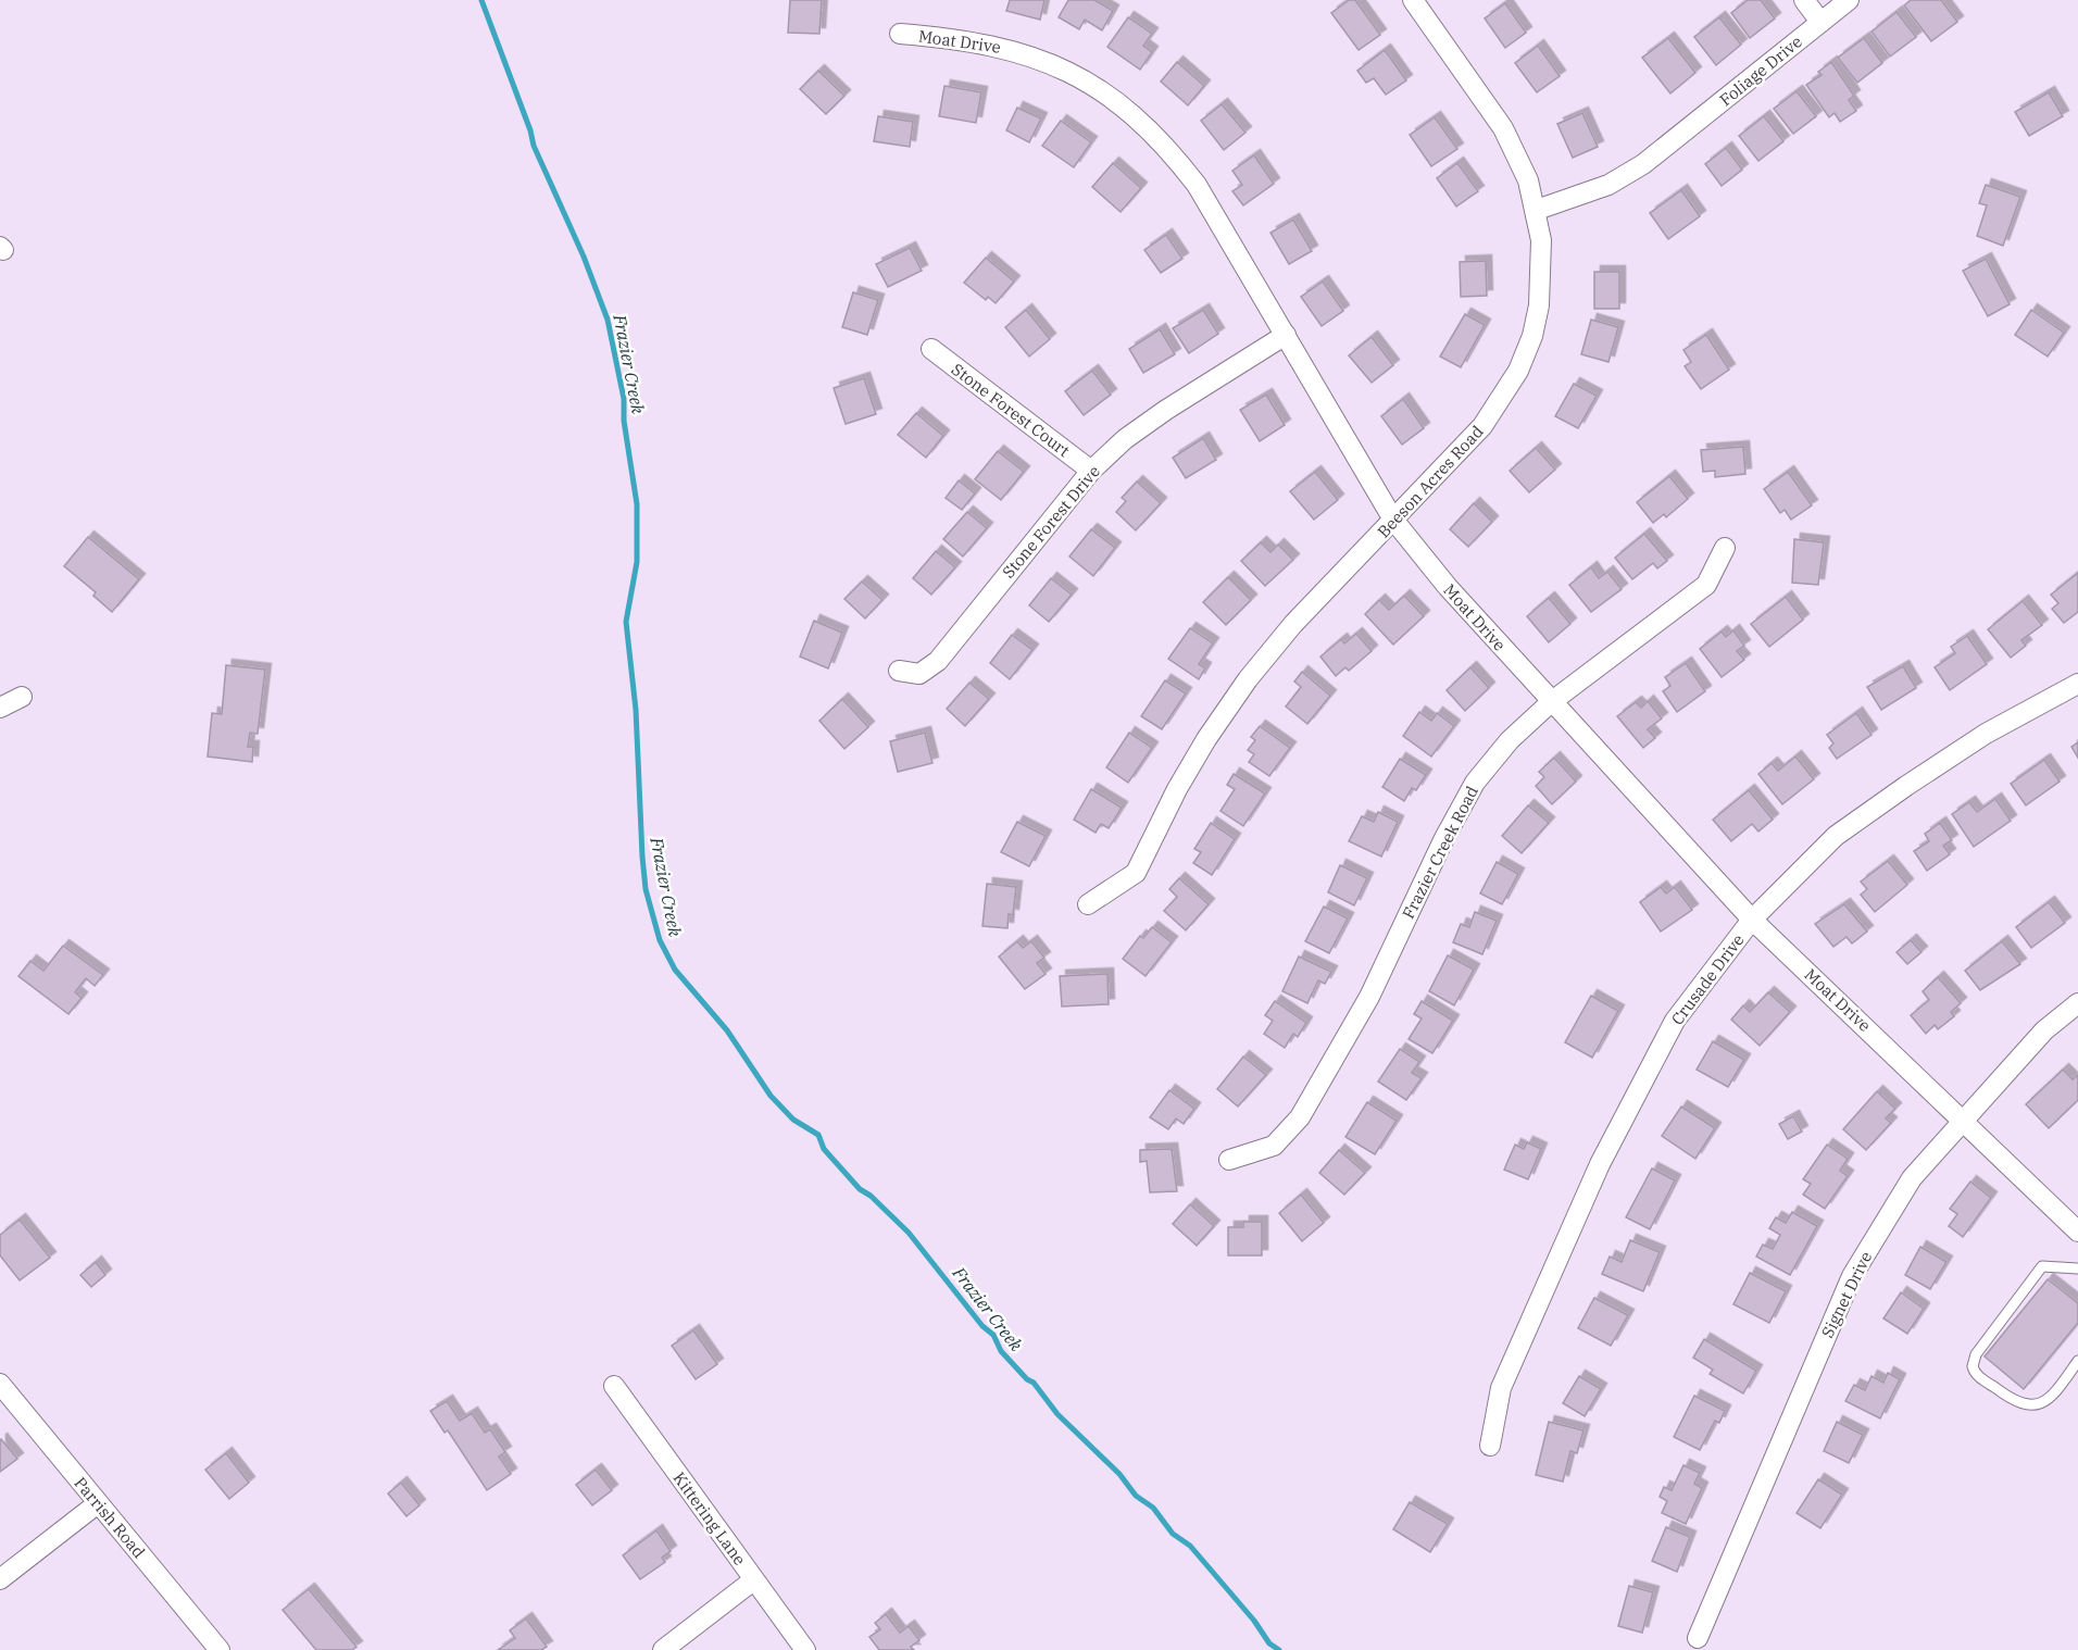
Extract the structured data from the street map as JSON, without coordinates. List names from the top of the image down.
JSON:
{
  "streets": {
    "street": [
      "Moat Drive",
      "Foliage Drive",
      "Stone Forest Court",
      "Beeson Acres Road",
      "Stone Forest Drive",
      "Frazier Creek Road",
      "Crusade Drive",
      "Signet Drive",
      "Parrish Road",
      "Kittering Lane"
    ]
  },
  "crossings": [
    ["Moat Drive", "Beeson Acres Road"],
    ["Moat Drive", "Stone Forest Drive"],
    ["Moat Drive", "Frazier Creek Road"],
    ["Moat Drive", "Crusade Drive"],
    ["Moat Drive", "Signet Drive"],
    ["Foliage Drive", "Beeson Acres Road"],
    ["Stone Forest Court", "Stone Forest Drive"]
  ],
  "water": ["Frazier Creek"]
}
